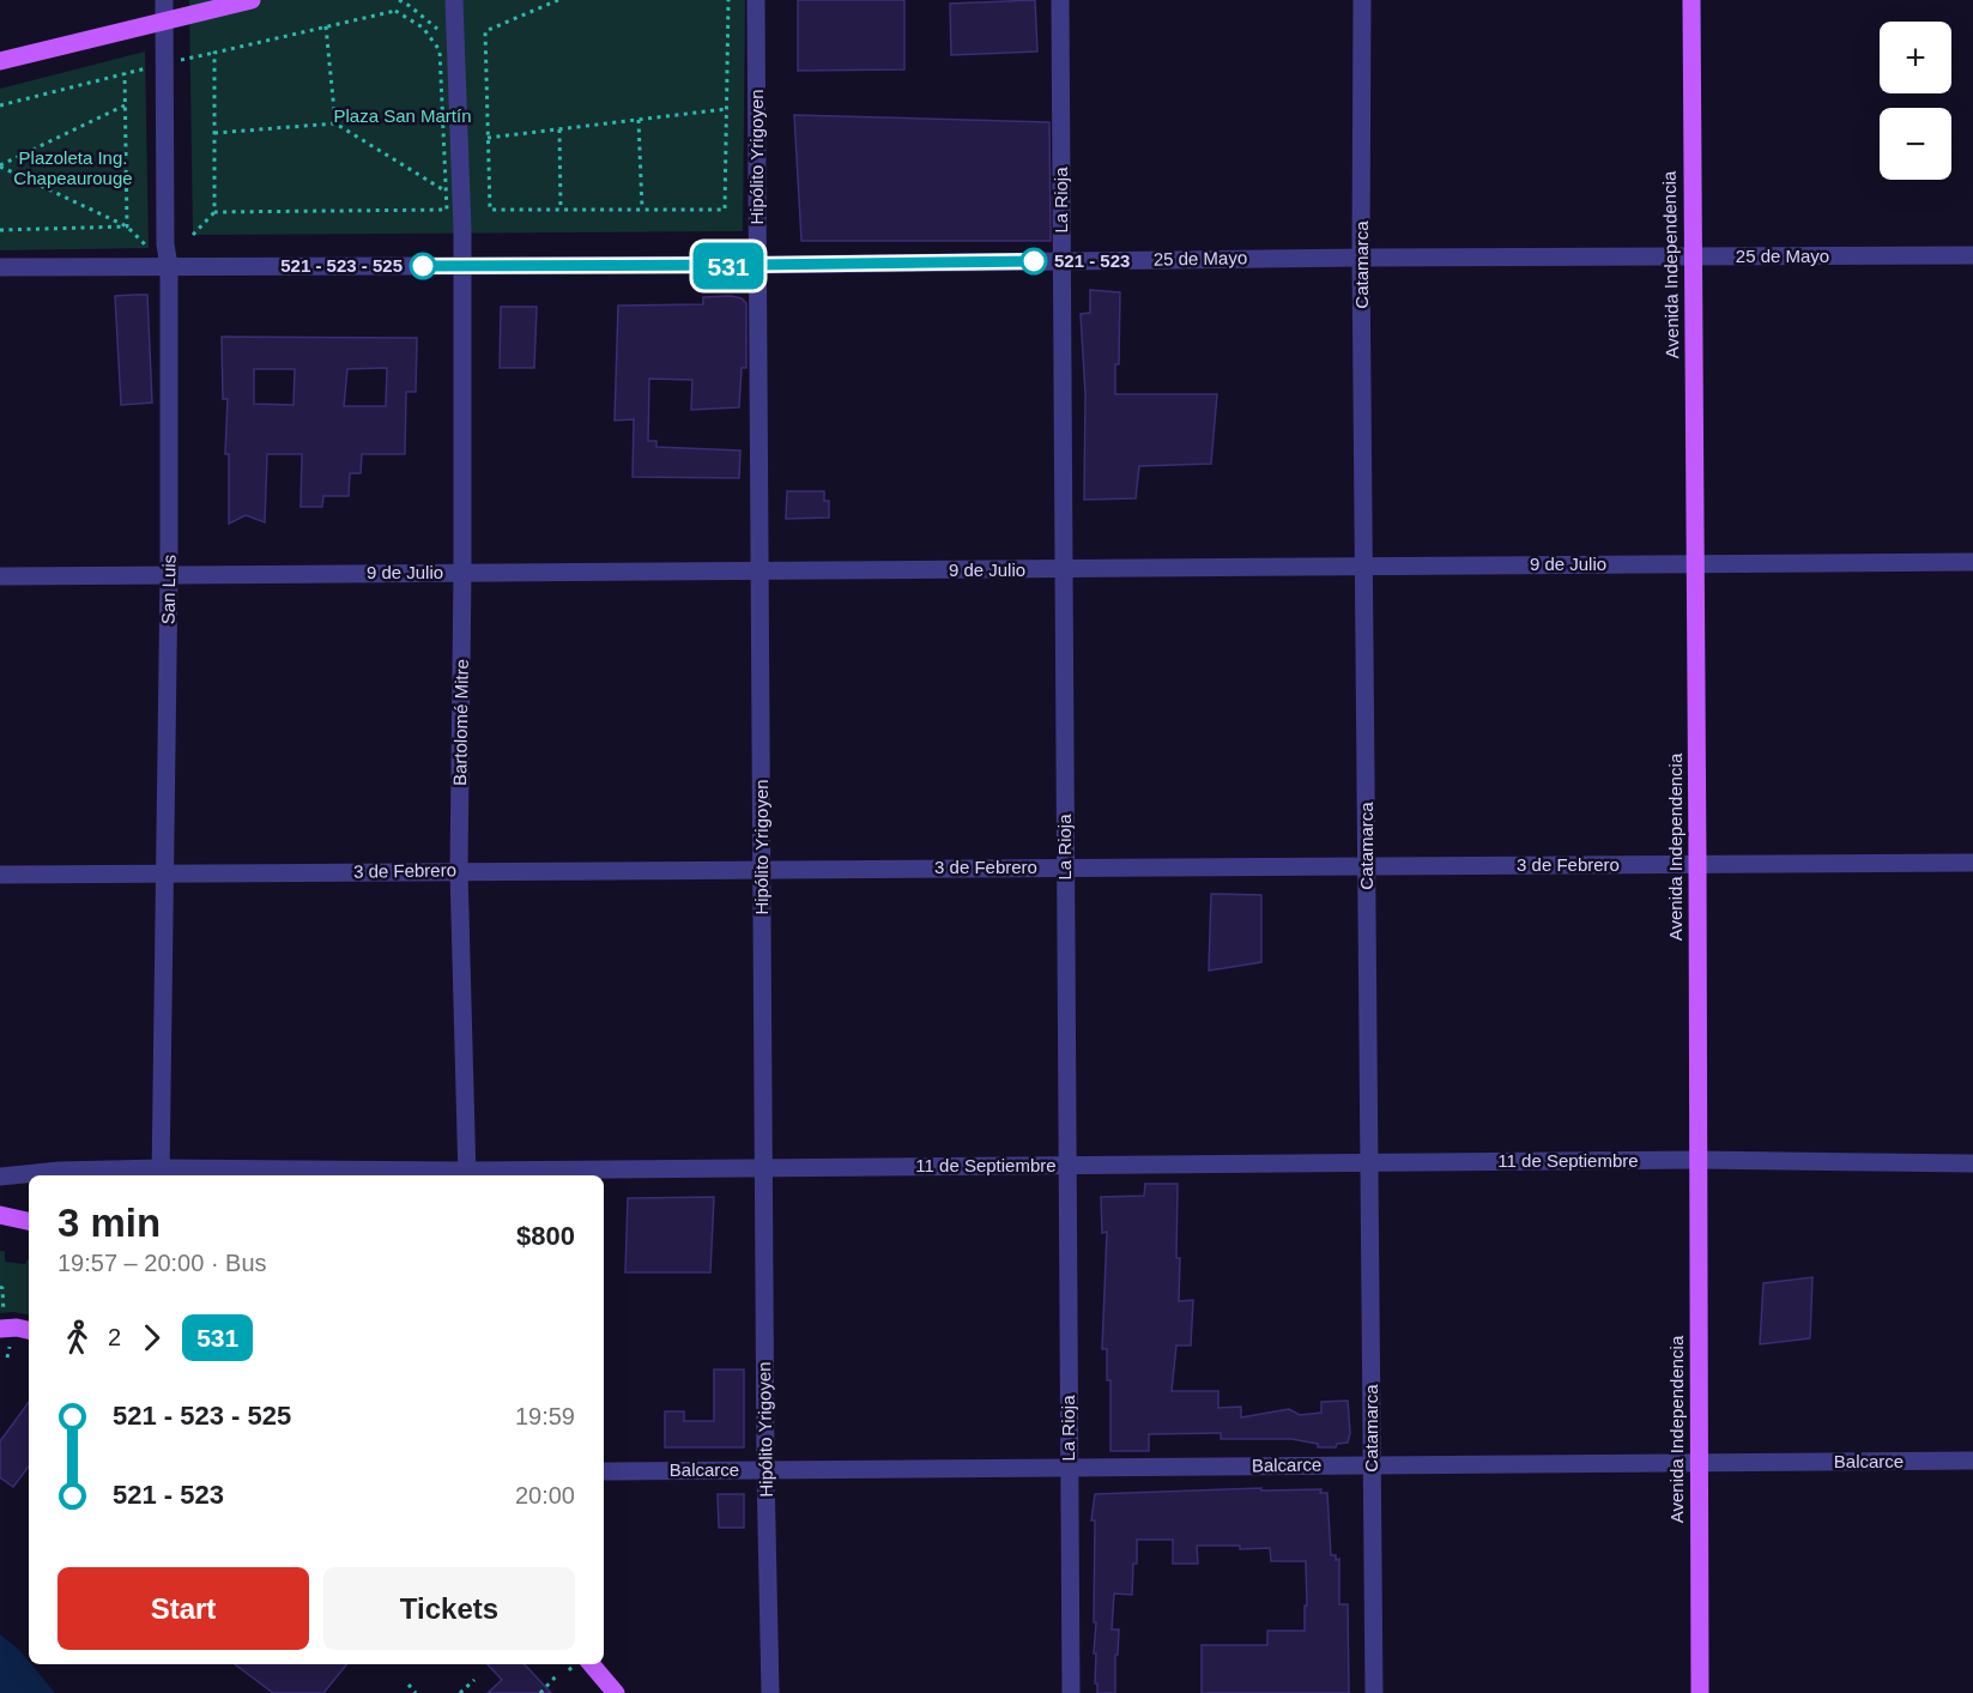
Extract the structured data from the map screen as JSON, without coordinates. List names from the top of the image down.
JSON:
{
  "streets": {
    "main road": ["Avenida Independencia"],
    "street": [
      "Hipólito Yrigoyen",
      "La Rioja",
      "25 de Mayo",
      "Catamarca",
      "9 de Julio",
      "San Luis",
      "Bartolomé Mitre",
      "3 de Febrero",
      "11 de Septiembre",
      "Balcarce"
    ]
  },
  "crossings": [
    ["Hipólito Yrigoyen", "25 de Mayo"],
    ["Hipólito Yrigoyen", "9 de Julio"],
    ["Hipólito Yrigoyen", "3 de Febrero"],
    ["Hipólito Yrigoyen", "11 de Septiembre"],
    ["Hipólito Yrigoyen", "Balcarce"],
    ["La Rioja", "25 de Mayo"],
    ["La Rioja", "9 de Julio"],
    ["La Rioja", "3 de Febrero"],
    ["La Rioja", "11 de Septiembre"],
    ["La Rioja", "Balcarce"],
    ["25 de Mayo", "Catamarca"],
    ["25 de Mayo", "Avenida Independencia"],
    ["25 de Mayo", "San Luis"],
    ["25 de Mayo", "Bartolomé Mitre"],
    ["Catamarca", "9 de Julio"],
    ["Catamarca", "3 de Febrero"],
    ["Catamarca", "11 de Septiembre"],
    ["Catamarca", "Balcarce"],
    ["Avenida Independencia", "9 de Julio"],
    ["Avenida Independencia", "3 de Febrero"],
    ["Avenida Independencia", "11 de Septiembre"],
    ["Avenida Independencia", "Balcarce"],
    ["9 de Julio", "San Luis"],
    ["9 de Julio", "Bartolomé Mitre"],
    ["San Luis", "3 de Febrero"],
    ["San Luis", "11 de Septiembre"],
    ["Bartolomé Mitre", "3 de Febrero"],
    ["Bartolomé Mitre", "11 de Septiembre"]
  ],
  "parks": ["Plaza San Martín", "Plazoleta Ing. Chapeaurouge"],
  "places": ["521 - 523", "521 - 523 - 525"],
  "lines": ["bus line 531"],
  "page": {
    "on_map": "531",
    "map_buttons": ["+", "−"],
    "heading": ["3 min", "19:57 – 20:00 · Bus", "$800"],
    "legs": ["2", "531"],
    "list": [
      {
        "name": "521 - 523 - 525",
        "value": "19:59"
      },
      {
        "name": "521 - 523",
        "value": "20:00"
      }
    ],
    "buttons": ["Start", "Tickets"]
  }
}
